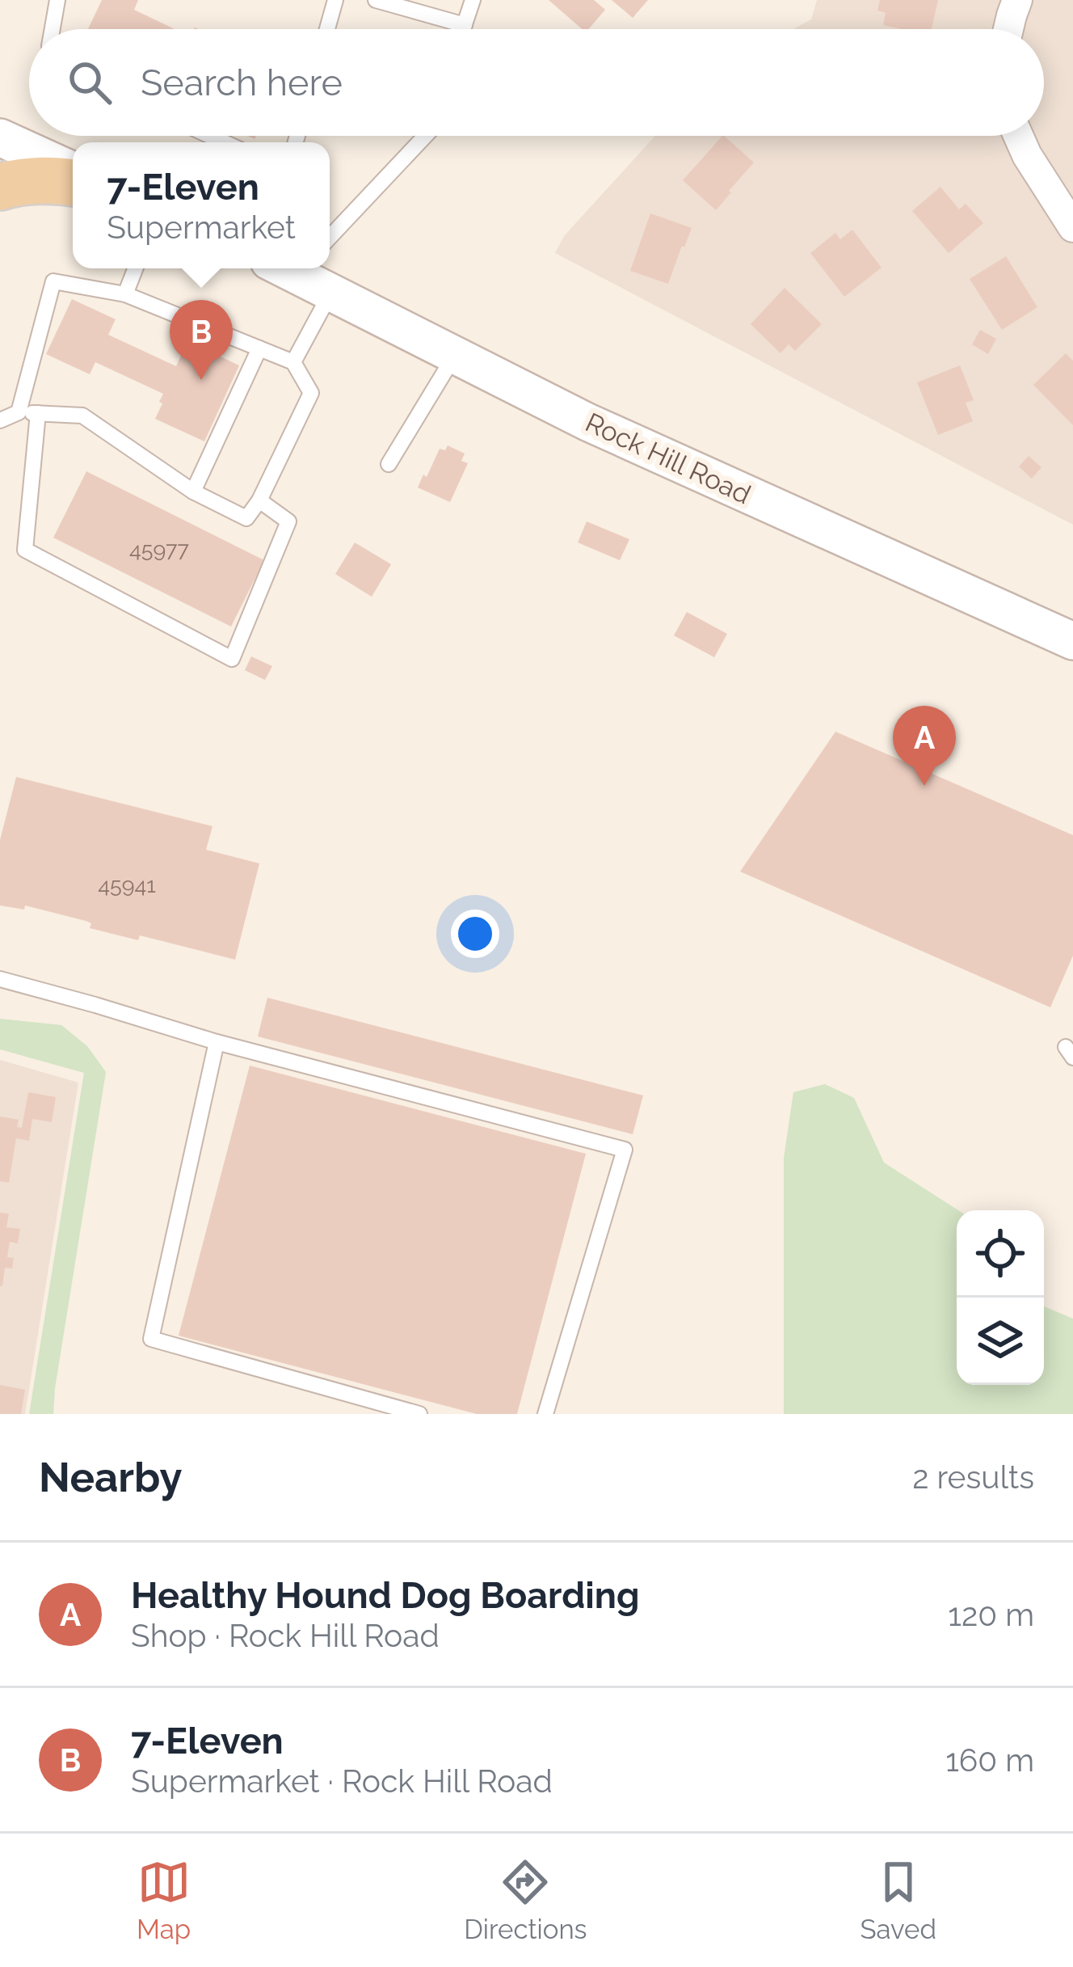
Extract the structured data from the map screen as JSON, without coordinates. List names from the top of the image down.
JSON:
{
  "streets": {
    "street": ["Rock Hill Road"]
  },
  "house_numbers": ["45977", "45941"],
  "page": {
    "search": "Search here",
    "popup": ["7-Eleven", "Supermarket"],
    "pins": ["B", "A"],
    "heading": ["Nearby", "2 results"],
    "list": [
      {
        "mark": "A",
        "name": "Healthy Hound Dog Boarding",
        "note": "Shop · Rock Hill Road",
        "value": "120 m"
      },
      {
        "mark": "B",
        "name": "7-Eleven",
        "note": "Supermarket · Rock Hill Road",
        "value": "160 m"
      }
    ],
    "nav": ["Map", "Directions", "Saved"]
  }
}
